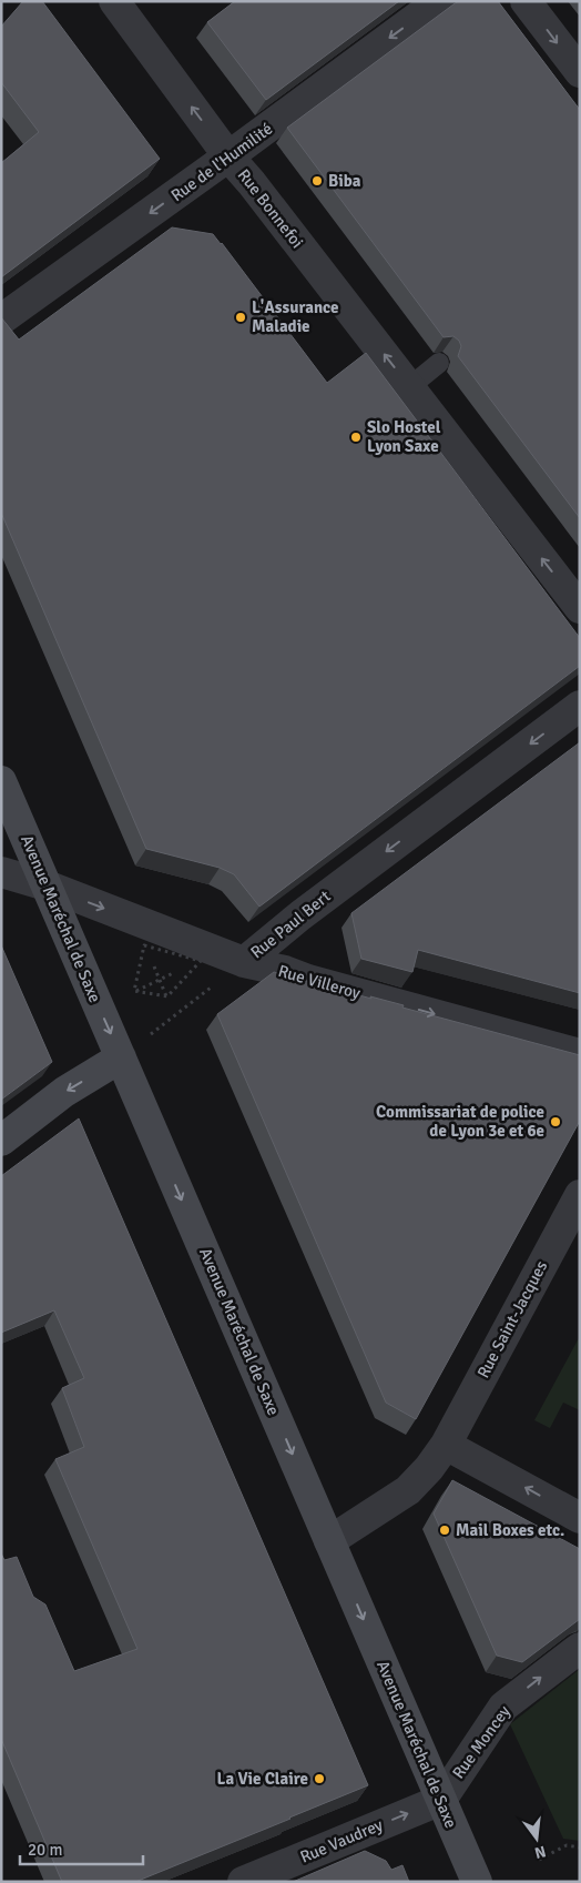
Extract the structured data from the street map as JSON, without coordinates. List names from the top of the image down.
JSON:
{
  "streets": {
    "main road": ["Avenue Maréchal de Saxe"],
    "street": [
      "Rue de l'Humilité",
      "Rue Bonnefoi",
      "Rue Paul Bert",
      "Rue Villeroy",
      "Rue Saint-Jacques",
      "Rue Moncey",
      "Rue Vaudrey"
    ]
  },
  "crossings": [
    ["Rue de l'Humilité", "Rue Bonnefoi"],
    ["Avenue Maréchal de Saxe", "Rue Paul Bert"],
    ["Avenue Maréchal de Saxe", "Rue Villeroy"],
    ["Avenue Maréchal de Saxe", "Rue Saint-Jacques"],
    ["Avenue Maréchal de Saxe", "Rue Moncey"],
    ["Avenue Maréchal de Saxe", "Rue Vaudrey"],
    ["Rue Paul Bert", "Rue Villeroy"],
    ["Rue Moncey", "Rue Vaudrey"]
  ],
  "one_way": [
    "Rue de l'Humilité",
    "Rue Bonnefoi",
    "Avenue Maréchal de Saxe",
    "Rue Paul Bert",
    "Rue Villeroy",
    "Rue Moncey",
    "Rue Vaudrey"
  ],
  "places": [
    "Biba",
    "L'Assurance Maladie",
    "Slo Hostel Lyon Saxe",
    "Commissariat de police de Lyon 3e et 6e",
    "Mail Boxes etc.",
    "La Vie Claire"
  ],
  "scale_bar": "20 m",
  "north": "bottom"
}
